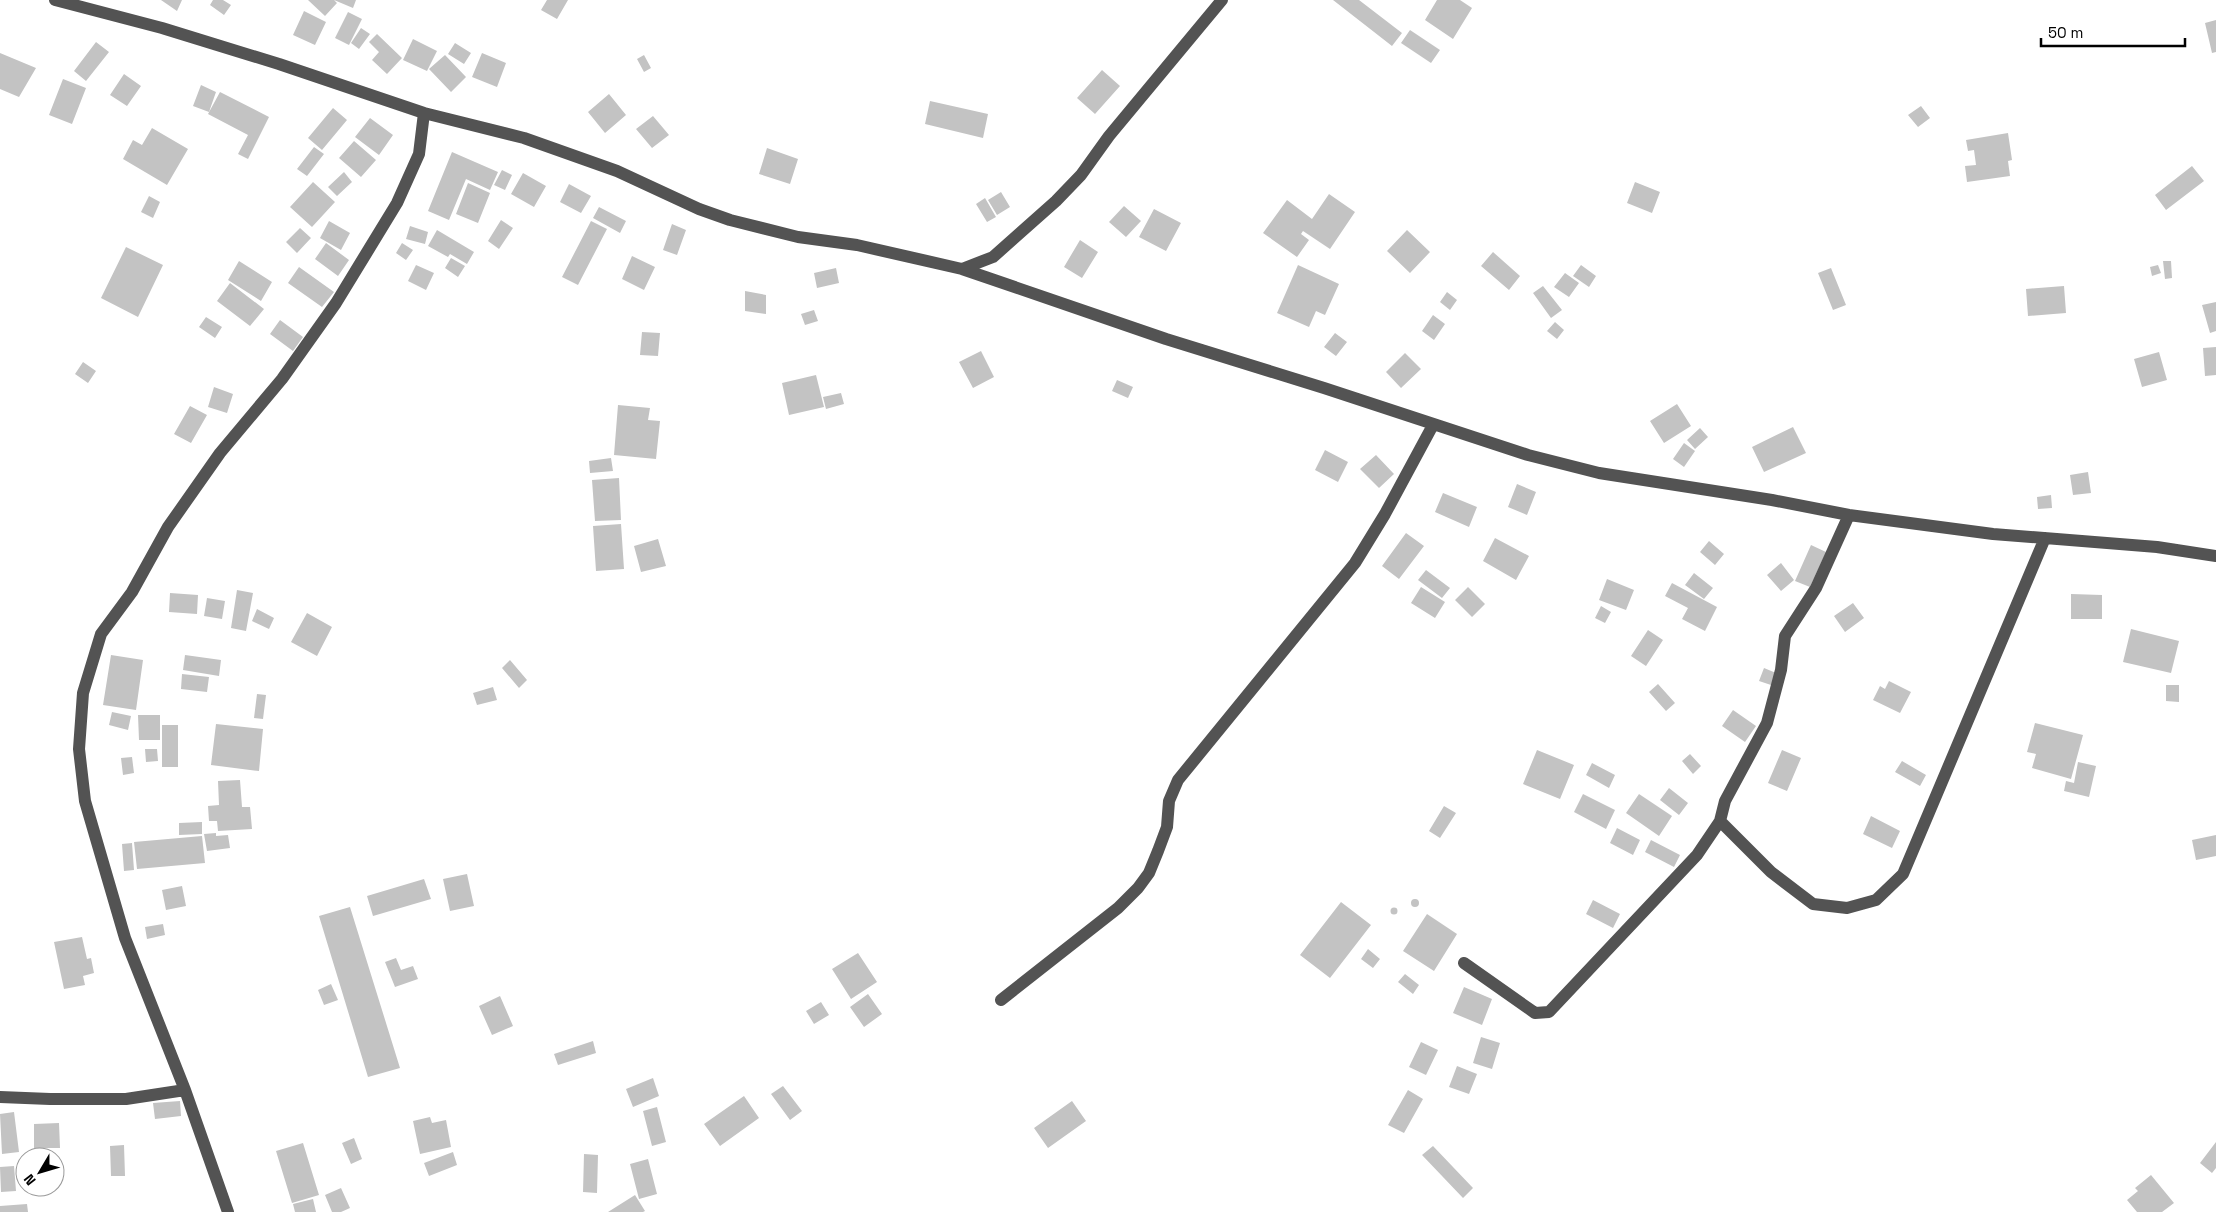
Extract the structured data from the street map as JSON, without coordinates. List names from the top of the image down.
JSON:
{
  "scale_bar": "50 m",
  "north": "bottom left"
}
